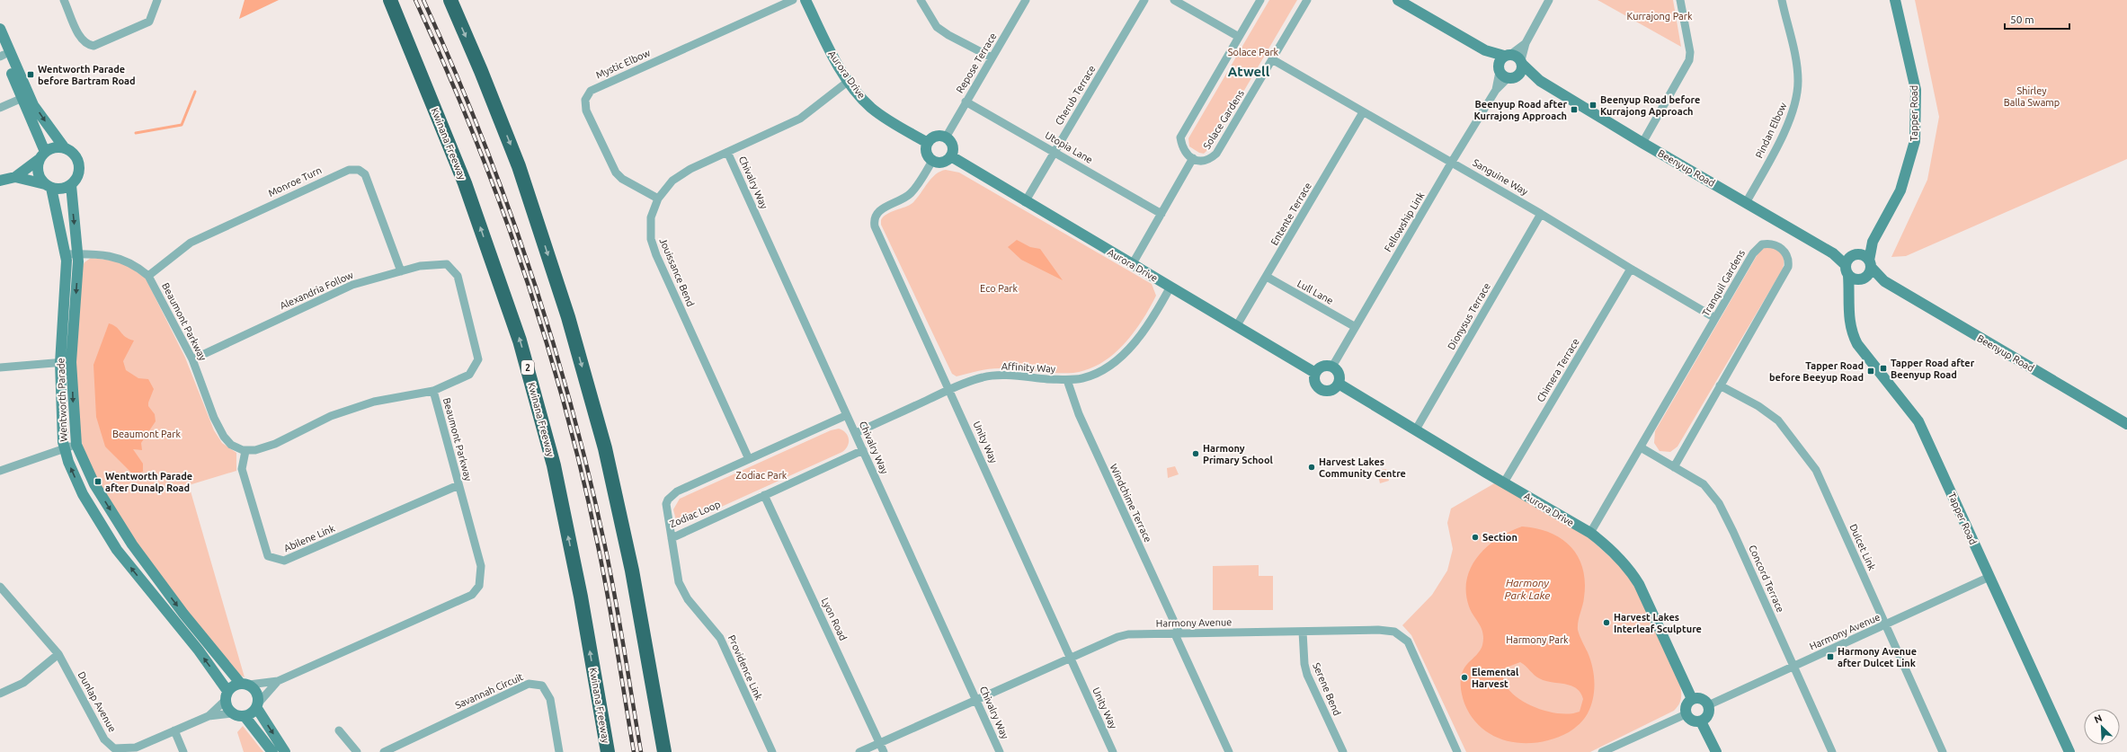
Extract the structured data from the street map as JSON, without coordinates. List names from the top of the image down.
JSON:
{
  "streets": {
    "highway": ["Kwinana Freeway", "2"],
    "street": [
      "Repose Terrace",
      "Mystic Elbow",
      "Aurora Drive",
      "Cherub Terrace",
      "Tapper Road",
      "Solace Gardens",
      "Pindan Elbow",
      "Utopia Lane",
      "Beenyup Road",
      "Sanguine Way",
      "Monroe Turn",
      "Chivalry Way",
      "Entente Terrace",
      "Fellowship Link",
      "Jouissance Bend",
      "Tranquil Gardens",
      "Alexandria Follow",
      "Lull Lane",
      "Dionysus Terrace",
      "Beaumont Parkway",
      "Affinity Way",
      "Chimera Terrace",
      "Wentworth Parade",
      "Unity Way",
      "Windchime Terrace",
      "Zodiac Loop",
      "Abilene Link",
      "Dulcet Link",
      "Concord Terrace",
      "Lyon Road",
      "Harmony Avenue",
      "Providence Link",
      "Serene Bend",
      "Savannah Circuit",
      "Dunlap Avenue"
    ]
  },
  "crossings": [
    ["Repose Terrace", "Aurora Drive"],
    ["Repose Terrace", "Utopia Lane"],
    ["Repose Terrace", "Unity Way"],
    ["Mystic Elbow", "Jouissance Bend"],
    ["Aurora Drive", "Cherub Terrace"],
    ["Aurora Drive", "Entente Terrace"],
    ["Aurora Drive", "Fellowship Link"],
    ["Aurora Drive", "Jouissance Bend"],
    ["Aurora Drive", "Tranquil Gardens"],
    ["Aurora Drive", "Dionysus Terrace"],
    ["Aurora Drive", "Affinity Way"],
    ["Aurora Drive", "Chimera Terrace"],
    ["Aurora Drive", "Unity Way"],
    ["Aurora Drive", "Harmony Avenue"],
    ["Cherub Terrace", "Utopia Lane"],
    ["Tapper Road", "Beenyup Road"],
    ["Tapper Road", "Harmony Avenue"],
    ["Solace Gardens", "Sanguine Way"],
    ["Pindan Elbow", "Beenyup Road"],
    ["Beenyup Road", "Fellowship Link"],
    ["Sanguine Way", "Entente Terrace"],
    ["Sanguine Way", "Fellowship Link"],
    ["Sanguine Way", "Tranquil Gardens"],
    ["Sanguine Way", "Dionysus Terrace"],
    ["Sanguine Way", "Chimera Terrace"],
    ["Monroe Turn", "Alexandria Follow"],
    ["Monroe Turn", "Beaumont Parkway"],
    ["Chivalry Way", "Jouissance Bend"],
    ["Chivalry Way", "Affinity Way"],
    ["Chivalry Way", "Zodiac Loop"],
    ["Chivalry Way", "Harmony Avenue"],
    ["Entente Terrace", "Lull Lane"],
    ["Fellowship Link", "Lull Lane"],
    ["Jouissance Bend", "Zodiac Loop"],
    ["Tranquil Gardens", "Dulcet Link"],
    ["Tranquil Gardens", "Concord Terrace"],
    ["Alexandria Follow", "Beaumont Parkway"],
    ["Beaumont Parkway", "Wentworth Parade"],
    ["Beaumont Parkway", "Abilene Link"],
    ["Beaumont Parkway", "Dunlap Avenue"],
    ["Affinity Way", "Unity Way"],
    ["Affinity Way", "Windchime Terrace"],
    ["Wentworth Parade", "Dunlap Avenue"],
    ["Unity Way", "Harmony Avenue"],
    ["Windchime Terrace", "Harmony Avenue"],
    ["Zodiac Loop", "Lyon Road"],
    ["Zodiac Loop", "Providence Link"],
    ["Dulcet Link", "Harmony Avenue"],
    ["Concord Terrace", "Harmony Avenue"],
    ["Lyon Road", "Harmony Avenue"],
    ["Harmony Avenue", "Serene Bend"]
  ],
  "districts": ["Atwell"],
  "water": ["Harmony Park Lake"],
  "parks": [
    "Kurrajong Park",
    "Solace Park",
    "Shirley Balla Swamp",
    "Eco Park",
    "Beaumont Park",
    "Zodiac Park",
    "Harmony Park"
  ],
  "places": {
    "transit": [
      "Wentworth Parade before Bartram Road",
      "Beenyup Road before Kurrajong Approach",
      "Beenyup Road after Kurrajong Approach",
      "Tapper Road after Beenyup Road",
      "Tapper Road before Beeyup Road",
      "Wentworth Parade after Dunalp Road",
      "Harmony Avenue after Dulcet Link"
    ],
    "other": [
      "Harmony Primary School",
      "Harvest Lakes Community Centre",
      "Section",
      "Harvest Lakes Interleaf Sculpture",
      "Elemental Harvest"
    ]
  },
  "scale_bar": "50 m",
  "north": "top left"
}
